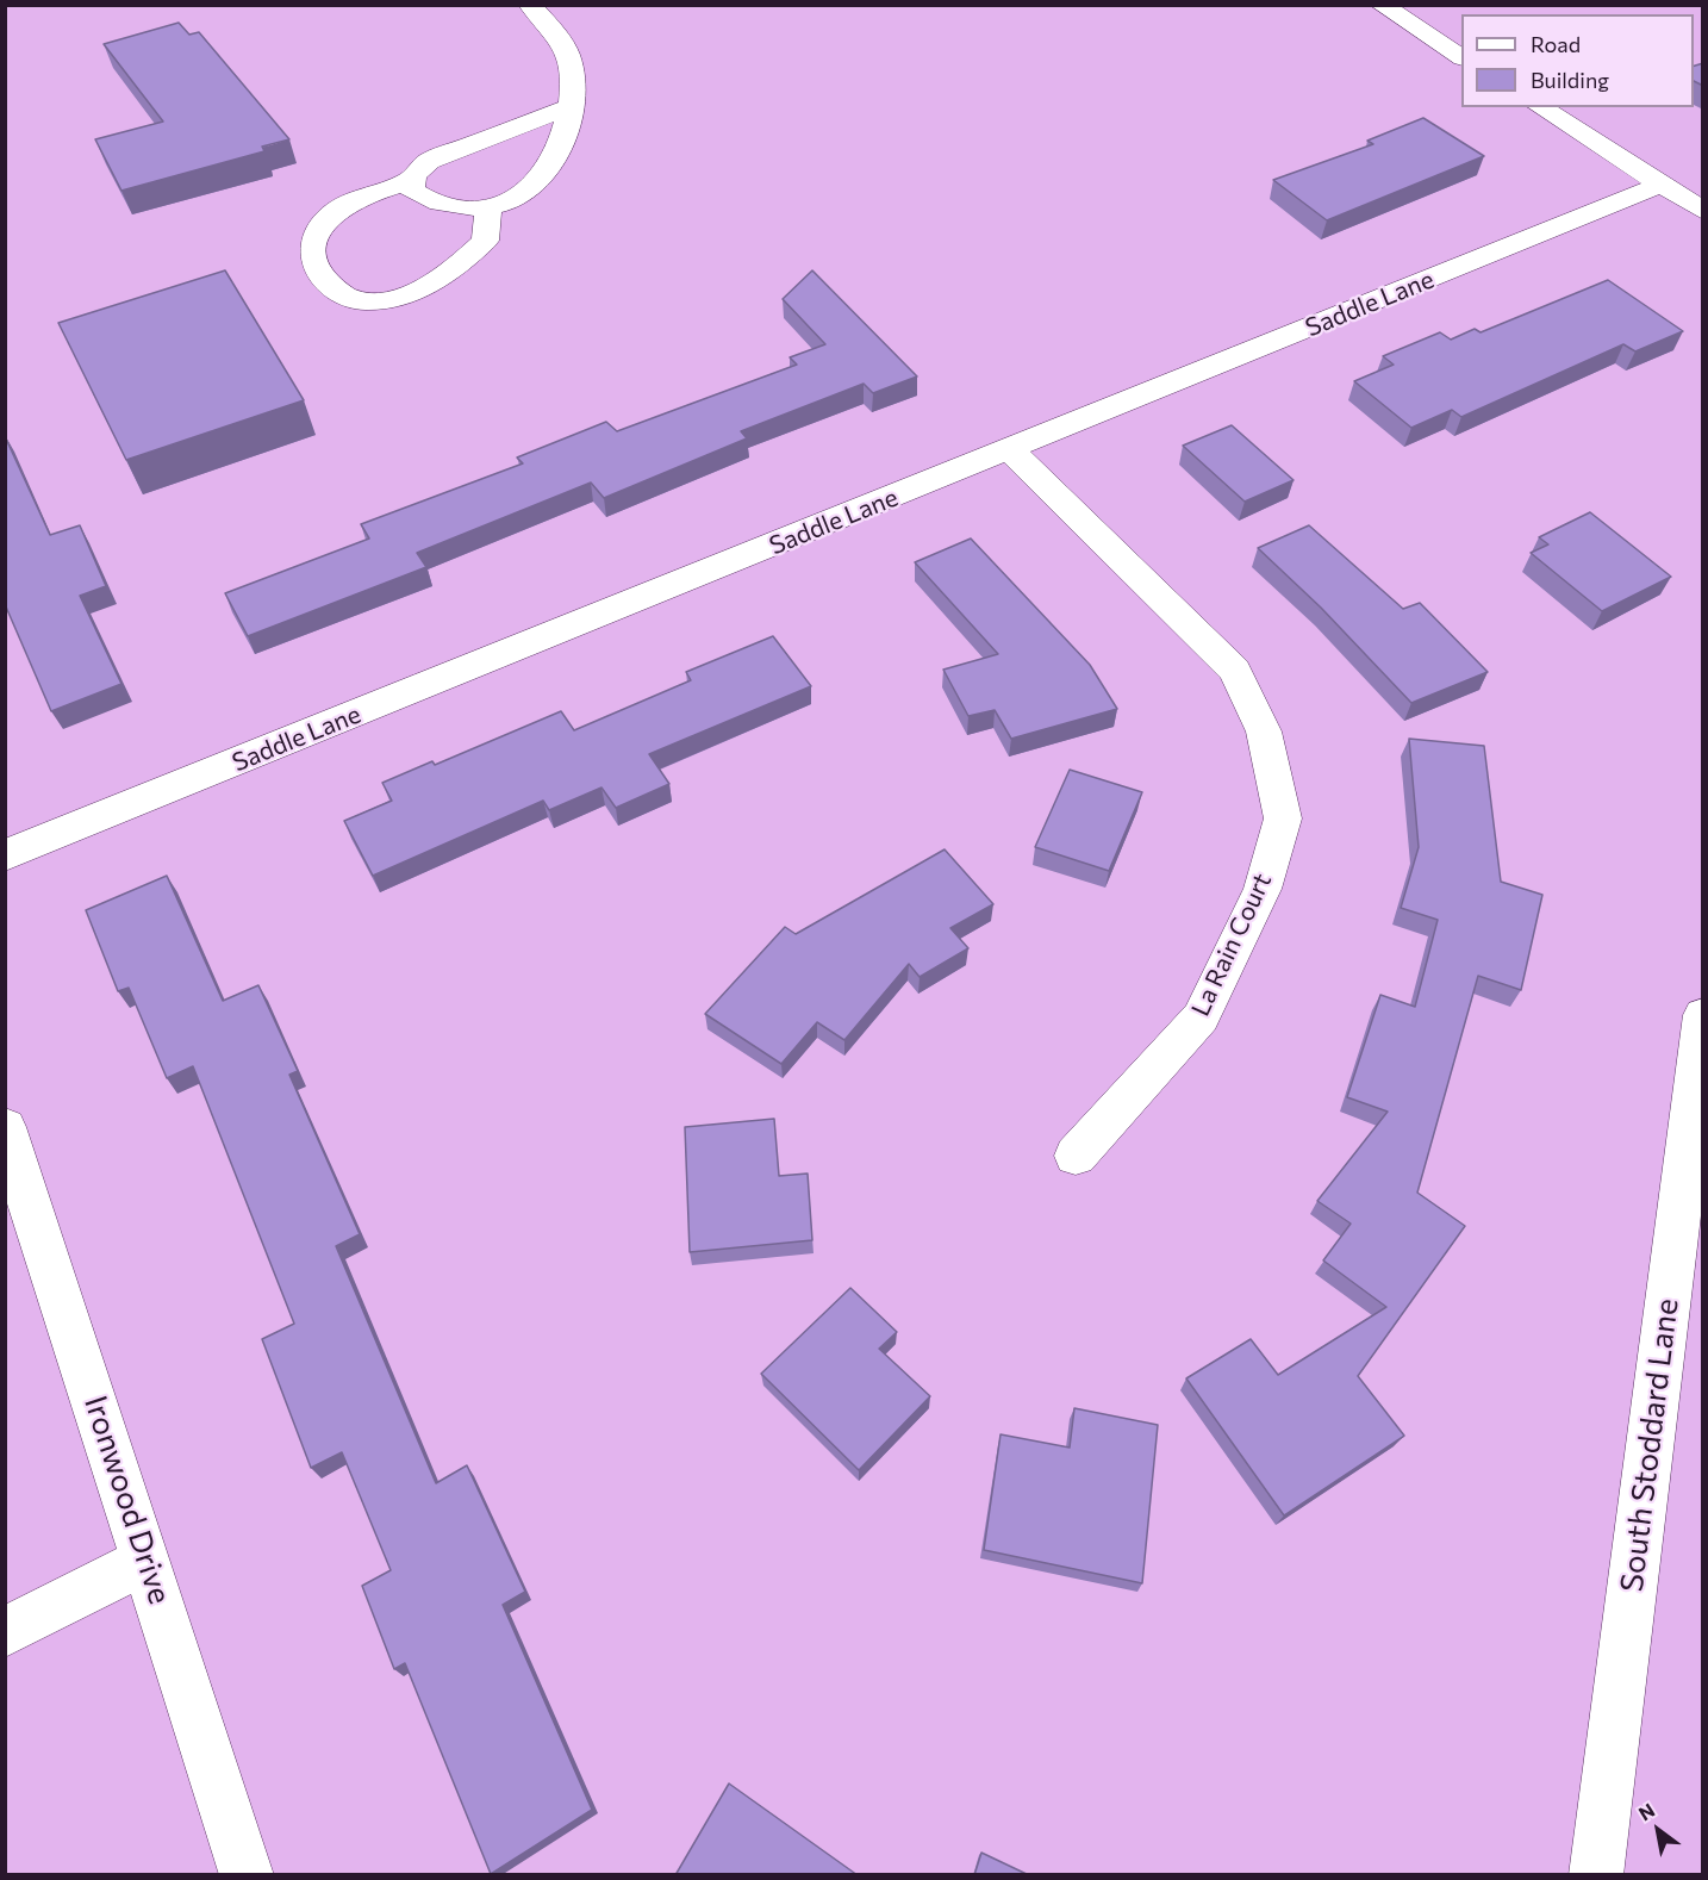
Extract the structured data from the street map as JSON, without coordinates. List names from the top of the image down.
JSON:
{
  "streets": {
    "street": [
      "Saddle Lane",
      "La Rain Court",
      "South Stoddard Lane",
      "Ironwood Drive"
    ]
  },
  "crossings": [
    ["Saddle Lane", "La Rain Court"]
  ],
  "legend": ["Road", "Building"],
  "north": "top left"
}
